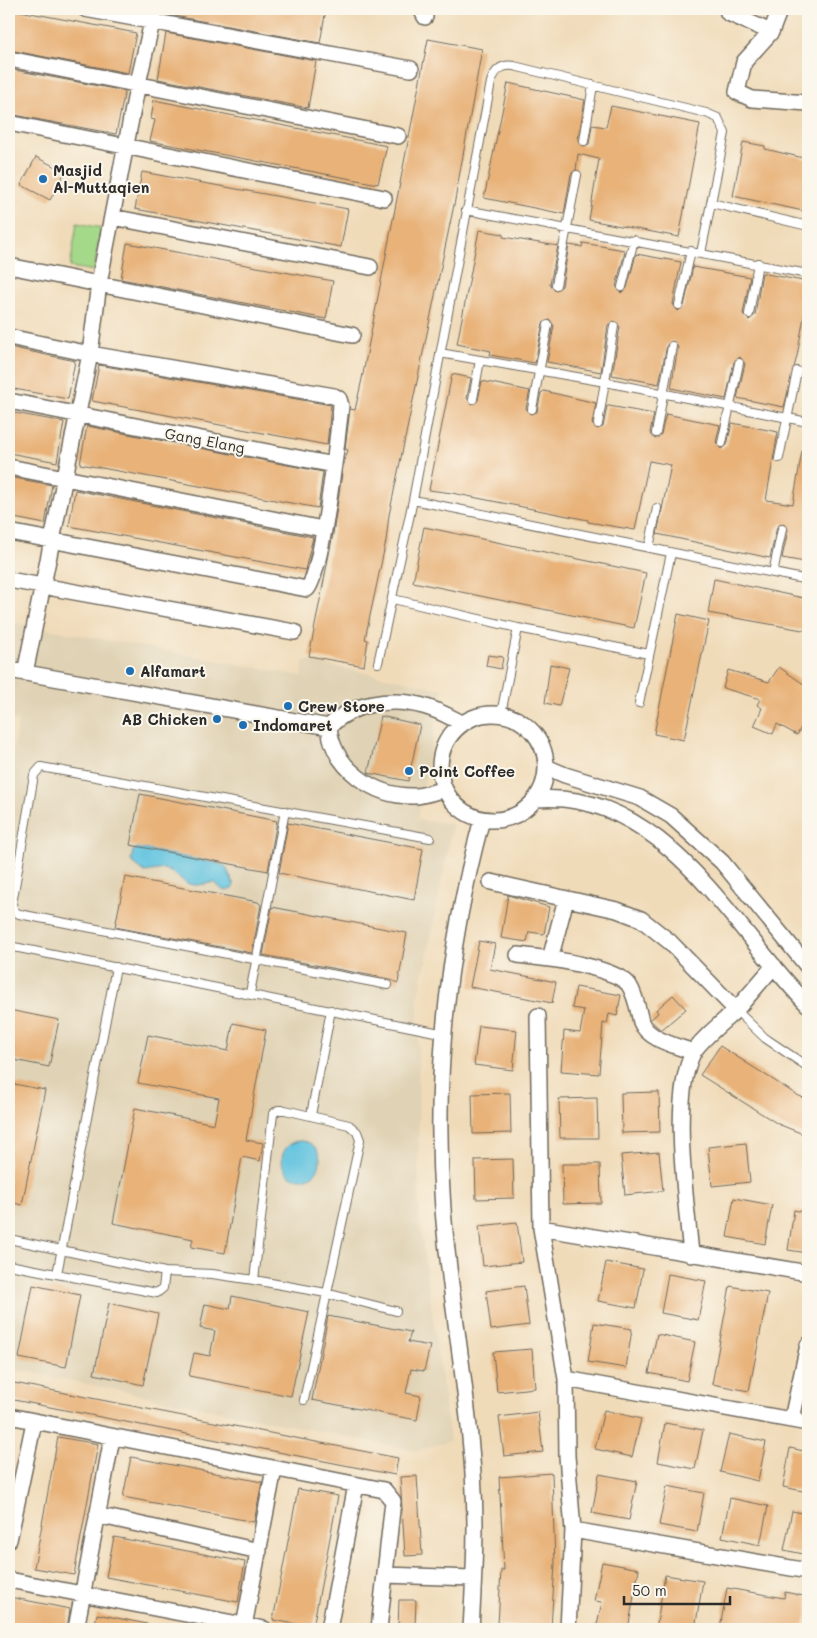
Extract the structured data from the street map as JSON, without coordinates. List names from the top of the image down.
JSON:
{
  "streets": {
    "street": ["Gang Elang"]
  },
  "places": [
    "Masjid Al-Muttaqien",
    "Alfamart",
    "Crew Store",
    "AB Chicken",
    "Indomaret",
    "Point Coffee"
  ],
  "scale_bar": "50 m"
}
